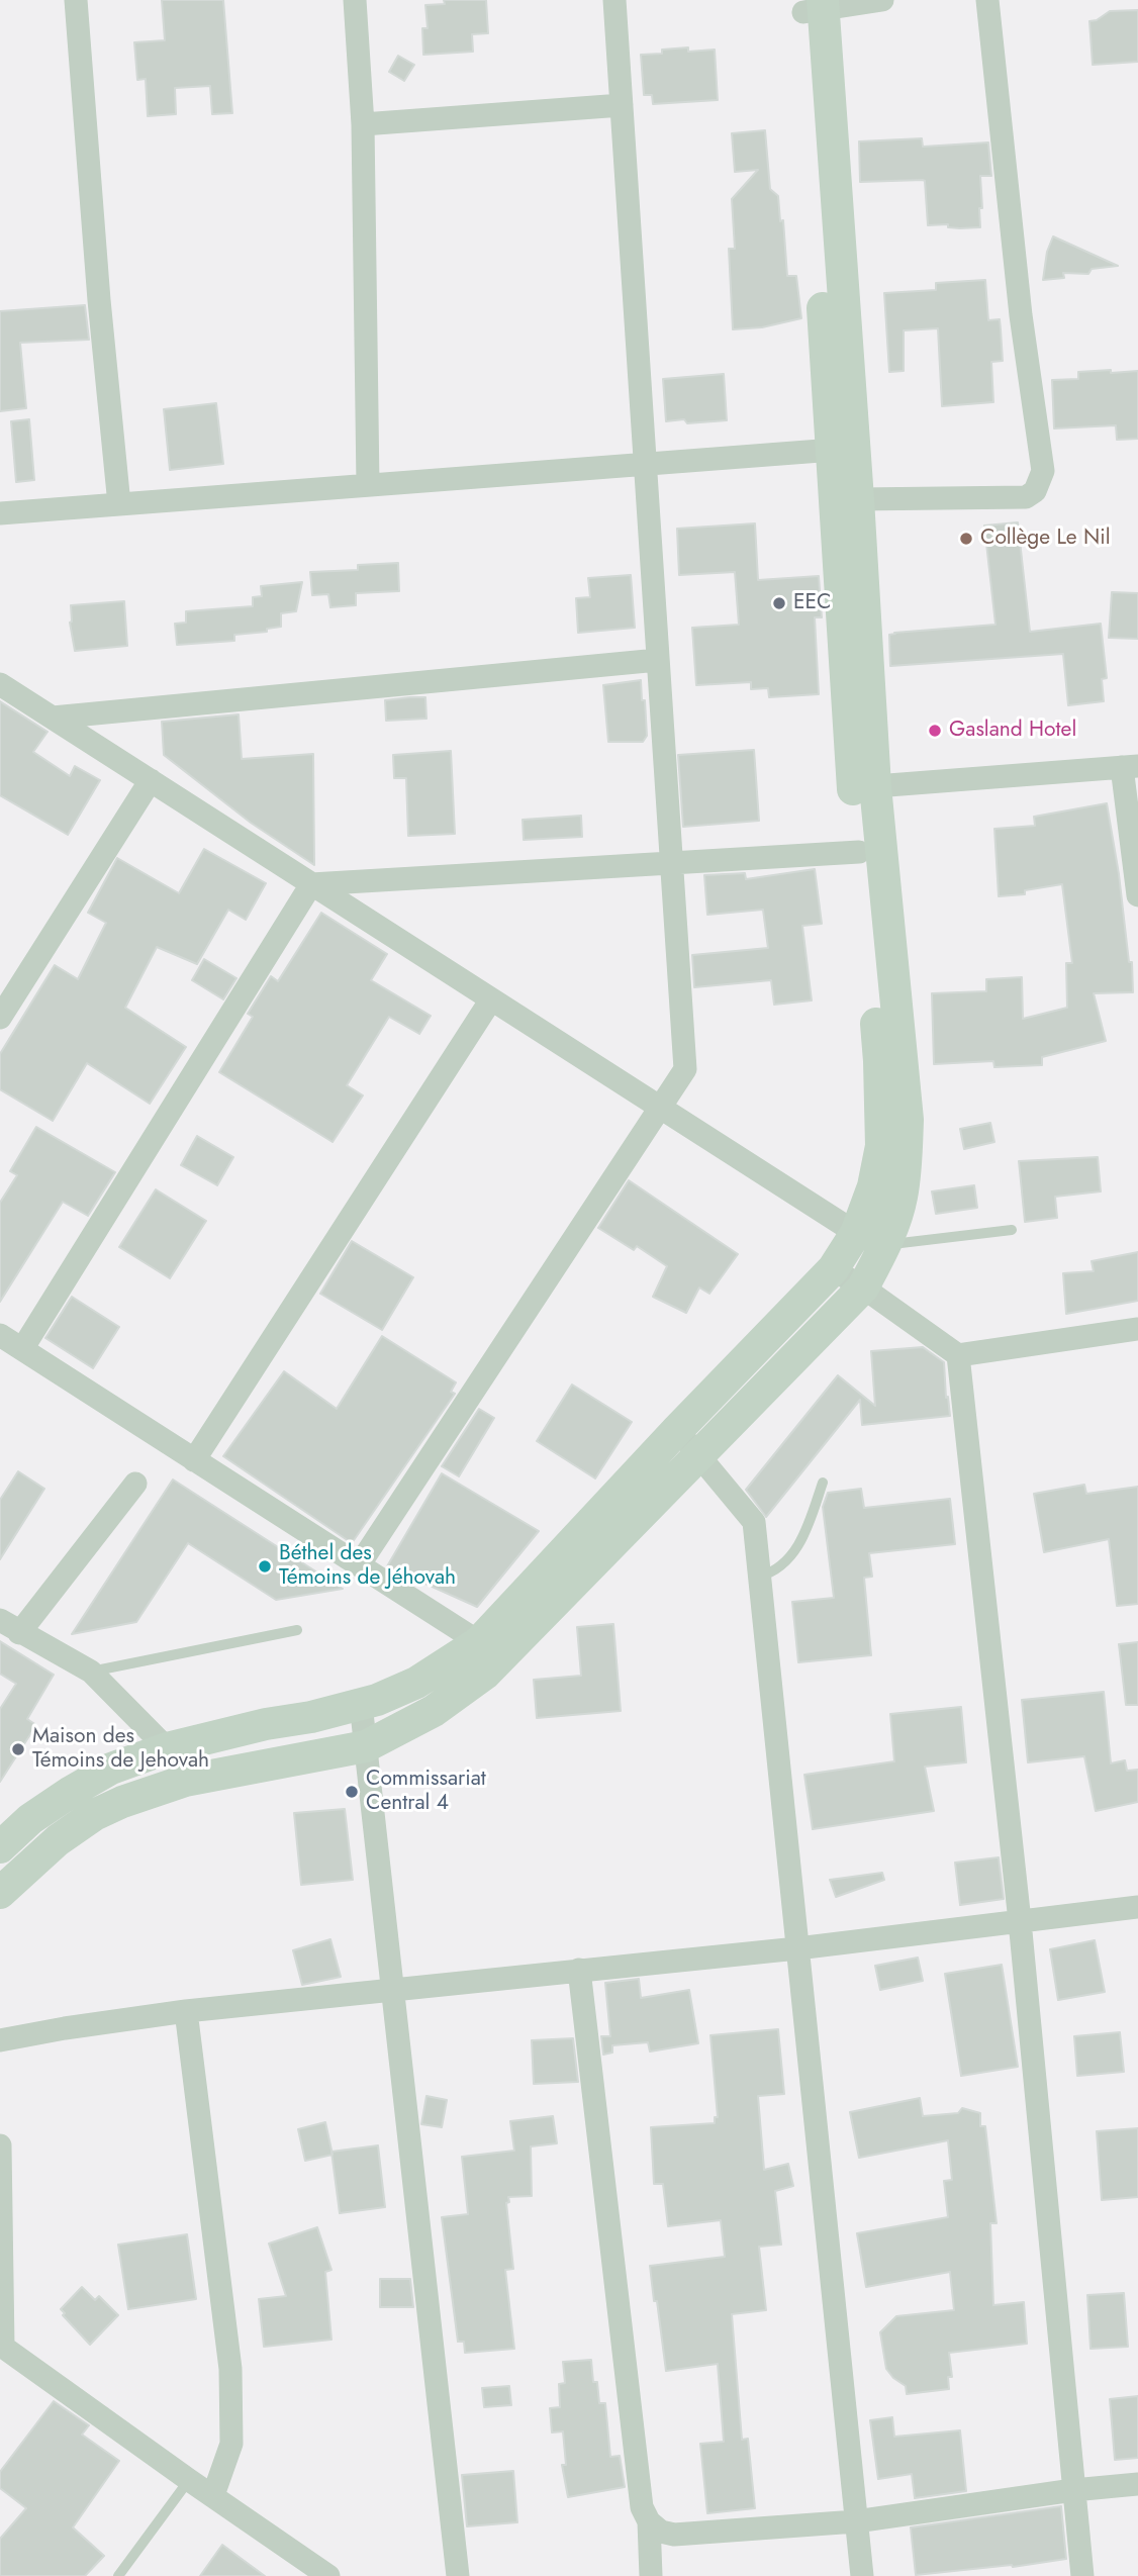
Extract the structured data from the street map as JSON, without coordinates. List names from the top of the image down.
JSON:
{
  "places": [
    "Collège Le Nil",
    "EEC",
    "Gasland Hotel",
    "Béthel des Témoins de Jéhovah",
    "Maison des Témoins de Jehovah",
    "Commissariat Central 4"
  ]
}
